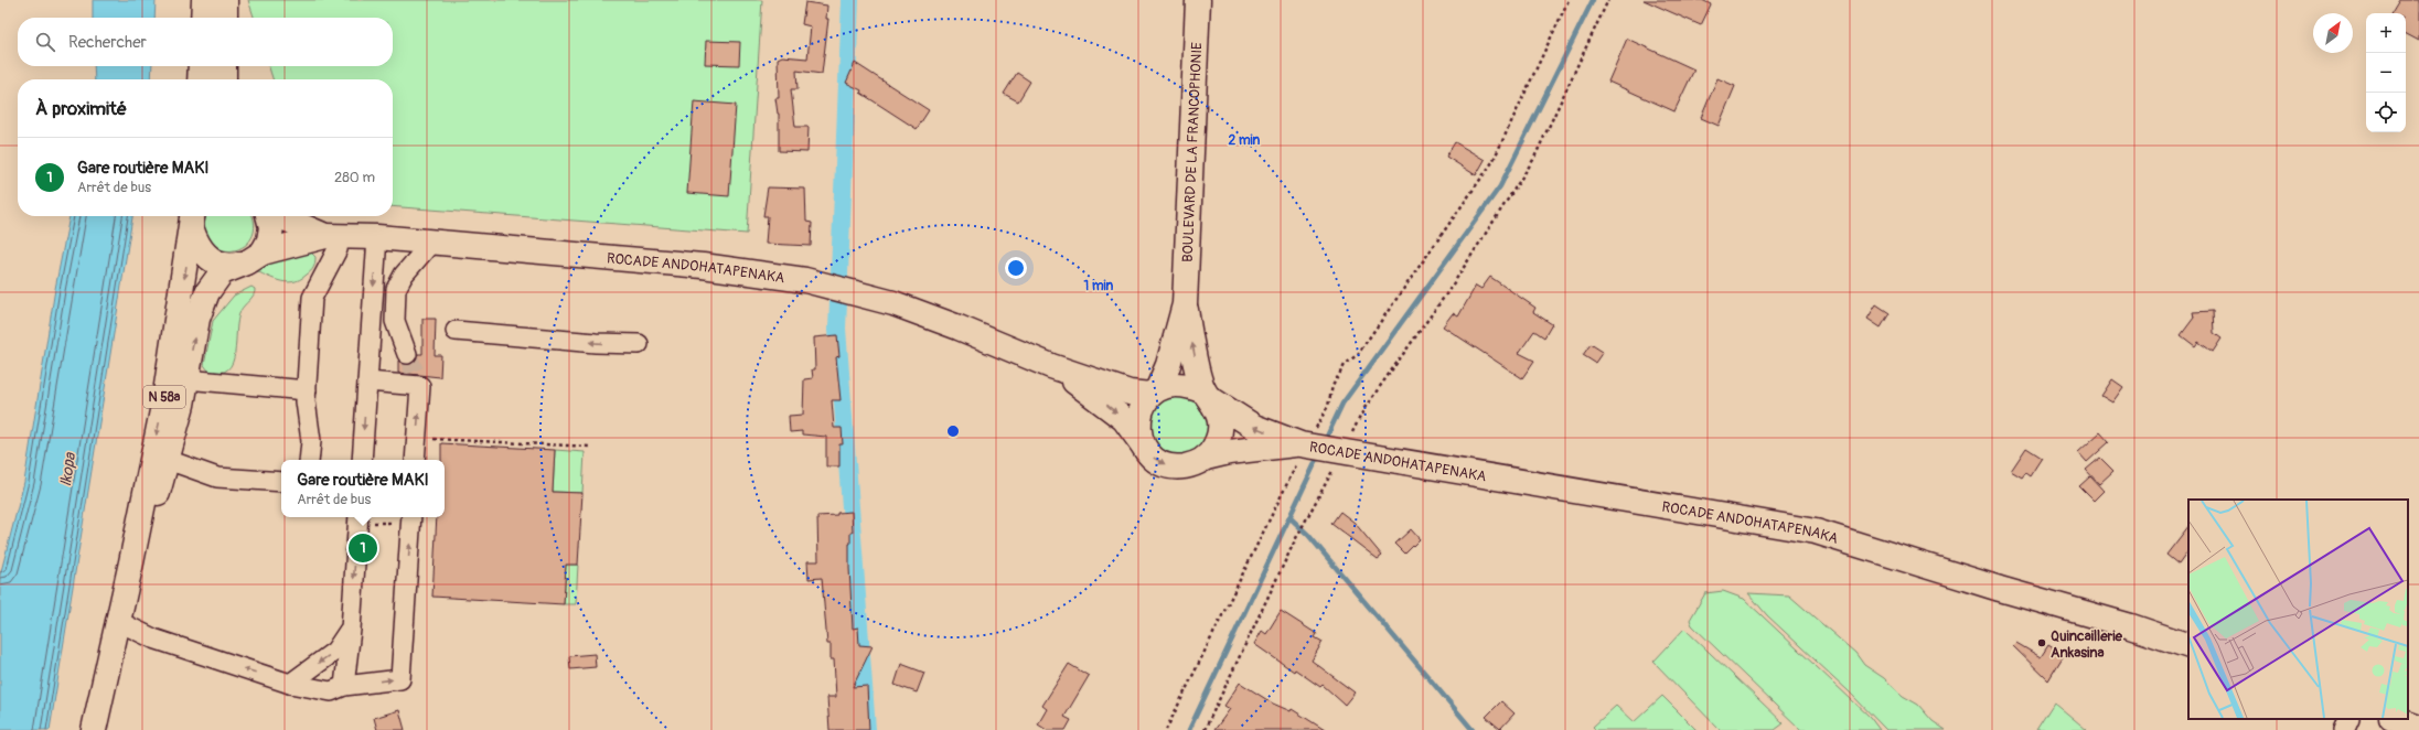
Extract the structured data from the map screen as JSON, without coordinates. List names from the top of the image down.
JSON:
{
  "streets": {
    "main road": ["BOULEVARD DE LA FRANCOPHONIE", "ROCADE ANDOHATAPENAKA", "N 58a"]
  },
  "water": ["Ikopa"],
  "places": ["Quincaillerie Ankasina"],
  "north": "top right",
  "page": {
    "map_buttons": ["+", "−"],
    "search": "Rechercher",
    "heading": "À proximité",
    "list": [
      {
        "mark": "1",
        "name": "Gare routière MAKI",
        "note": "Arrêt de bus",
        "value": "280 m"
      }
    ],
    "popup": ["Gare routière MAKI", "Arrêt de bus"],
    "pins": "1"
  },
  "rings": ["2 min", "1 min"]
}
